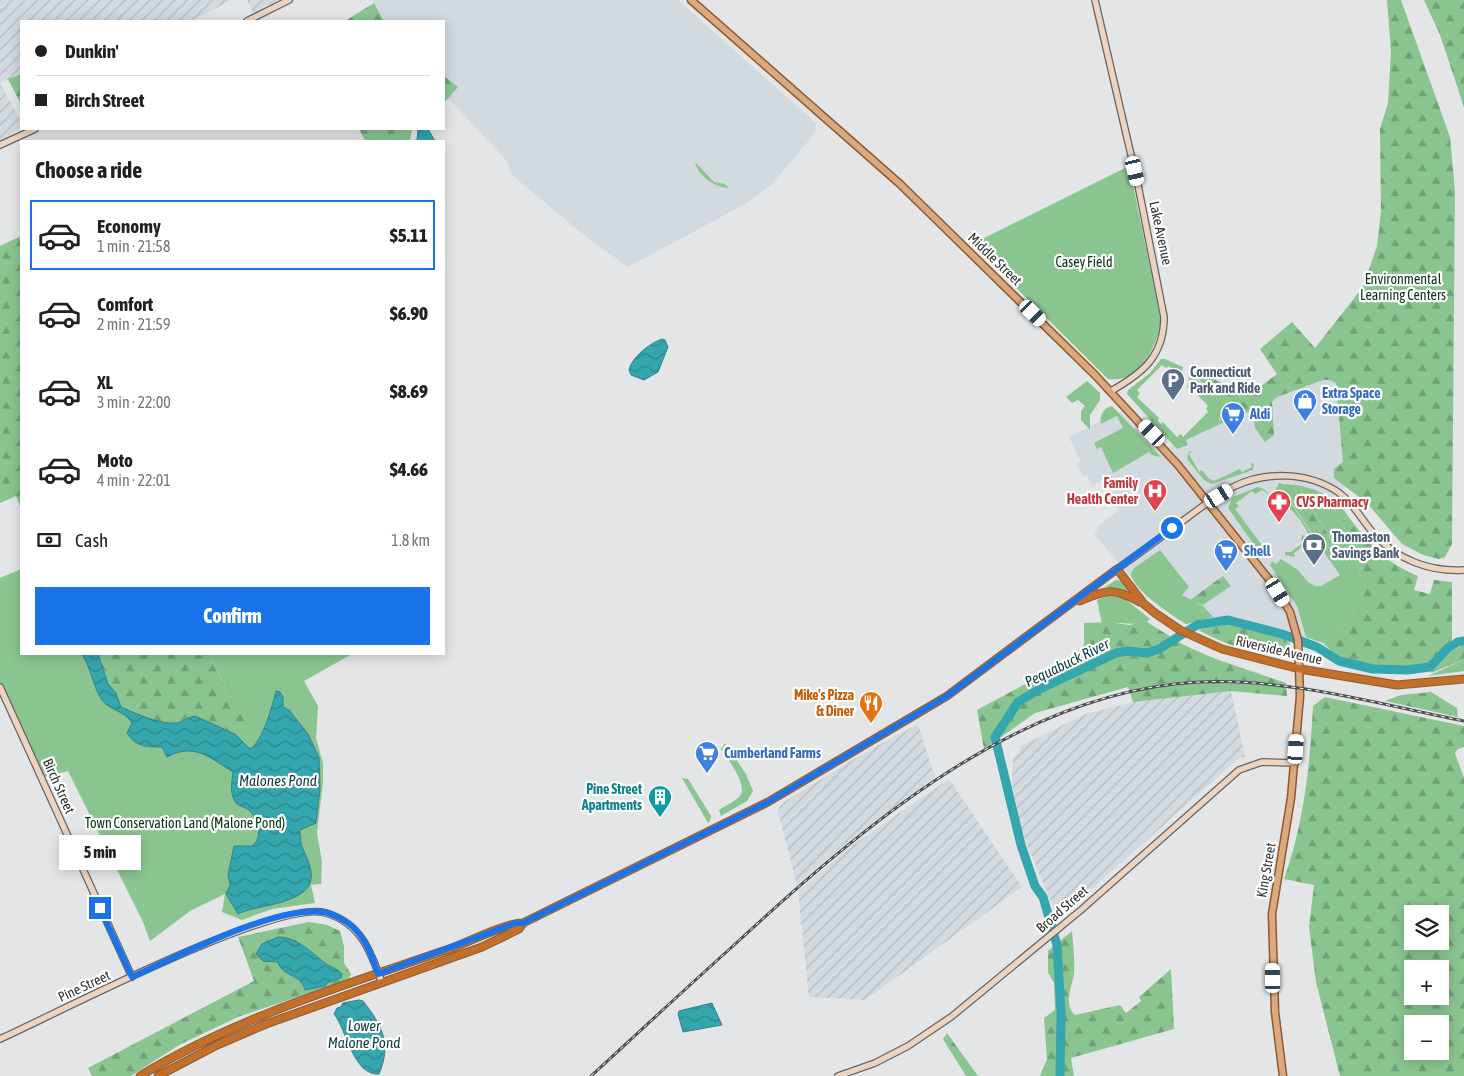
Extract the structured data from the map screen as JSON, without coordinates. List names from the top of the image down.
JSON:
{
  "streets": {
    "highway": ["Riverside Avenue"],
    "main road": [
      "Lake Avenue",
      "Middle Street",
      "Birch Street",
      "King Street",
      "Broad Street",
      "Pine Street"
    ]
  },
  "crossings": [
    ["Lake Avenue", "Middle Street"],
    ["Middle Street", "Riverside Avenue"],
    ["Middle Street", "King Street"],
    ["Riverside Avenue", "King Street"],
    ["Birch Street", "Pine Street"],
    ["King Street", "Broad Street"]
  ],
  "water": ["Pequabuck River", "Malones Pond", "Lower Malone Pond"],
  "parks": ["Casey Field", "Environmental Learning Centers", "Town Conservation Land (Malone Pond)"],
  "places": {
    "parking": ["Connecticut Park and Ride"],
    "shop": ["Extra Space Storage"],
    "supermarket": ["Aldi", "Shell", "Cumberland Farms"],
    "hospital": ["Family Health Center"],
    "pharmacy": ["CVS Pharmacy"],
    "bank": ["Thomaston Savings Bank"],
    "restaurant": ["Mike's Pizza & Diner"],
    "building": ["Pine Street Apartments"]
  },
  "page": {
    "banner": ["Dunkin'", "Birch Street"],
    "heading": "Choose a ride",
    "list": [
      {
        "name": "Economy",
        "note": "1 min · 21:58",
        "value": "$5.11"
      },
      {
        "name": "Comfort",
        "note": "2 min · 21:59",
        "value": "$6.90"
      },
      {
        "name": "XL",
        "note": "3 min · 22:00",
        "value": "$8.69"
      },
      {
        "name": "Moto",
        "note": "4 min · 22:01",
        "value": "$4.66"
      }
    ],
    "pay": ["Cash", "1.8 km"],
    "buttons": "Confirm",
    "bubble": "5 min",
    "map_buttons": ["+", "−"]
  }
}
